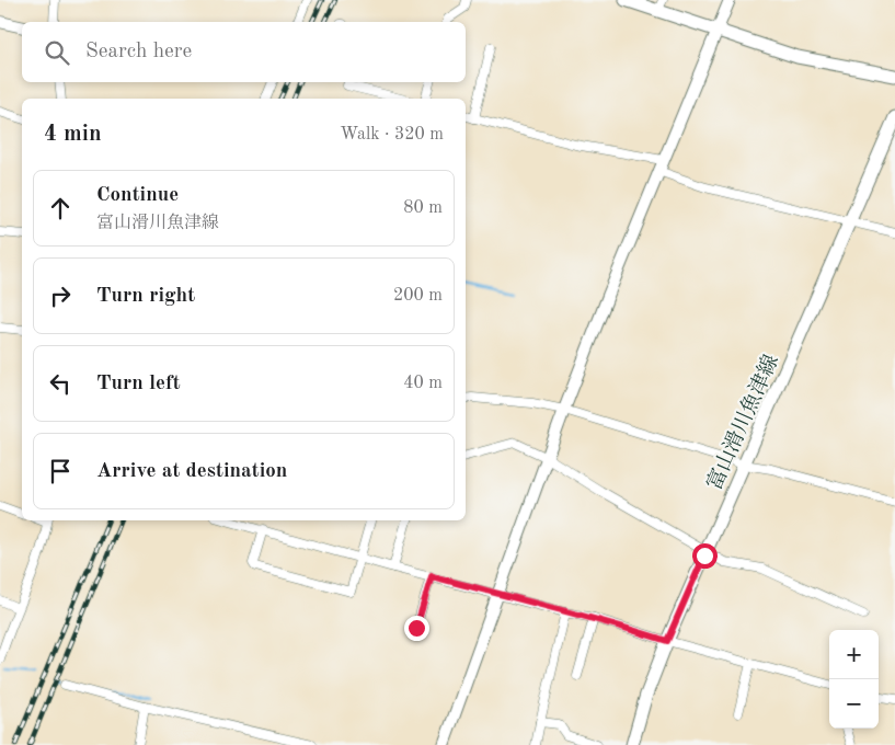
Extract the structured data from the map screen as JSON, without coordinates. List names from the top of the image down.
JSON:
{
  "streets": {
    "main road": ["富山滑川魚津線"]
  },
  "page": {
    "search": "Search here",
    "heading": ["4 min", "Walk · 320 m"],
    "list": [
      ["Continue", "富山滑川魚津線", "80 m"],
      ["Turn right", "200 m"],
      ["Turn left", "40 m"],
      "Arrive at destination"
    ],
    "map_buttons": ["+", "−"]
  }
}
